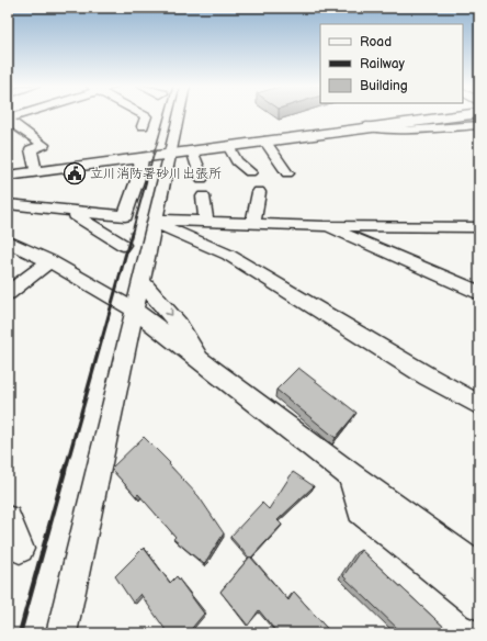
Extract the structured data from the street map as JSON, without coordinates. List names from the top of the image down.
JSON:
{
  "places": {
    "public building": ["立川消防署砂川出張所"]
  },
  "legend": ["Road", "Railway", "Building"]
}
